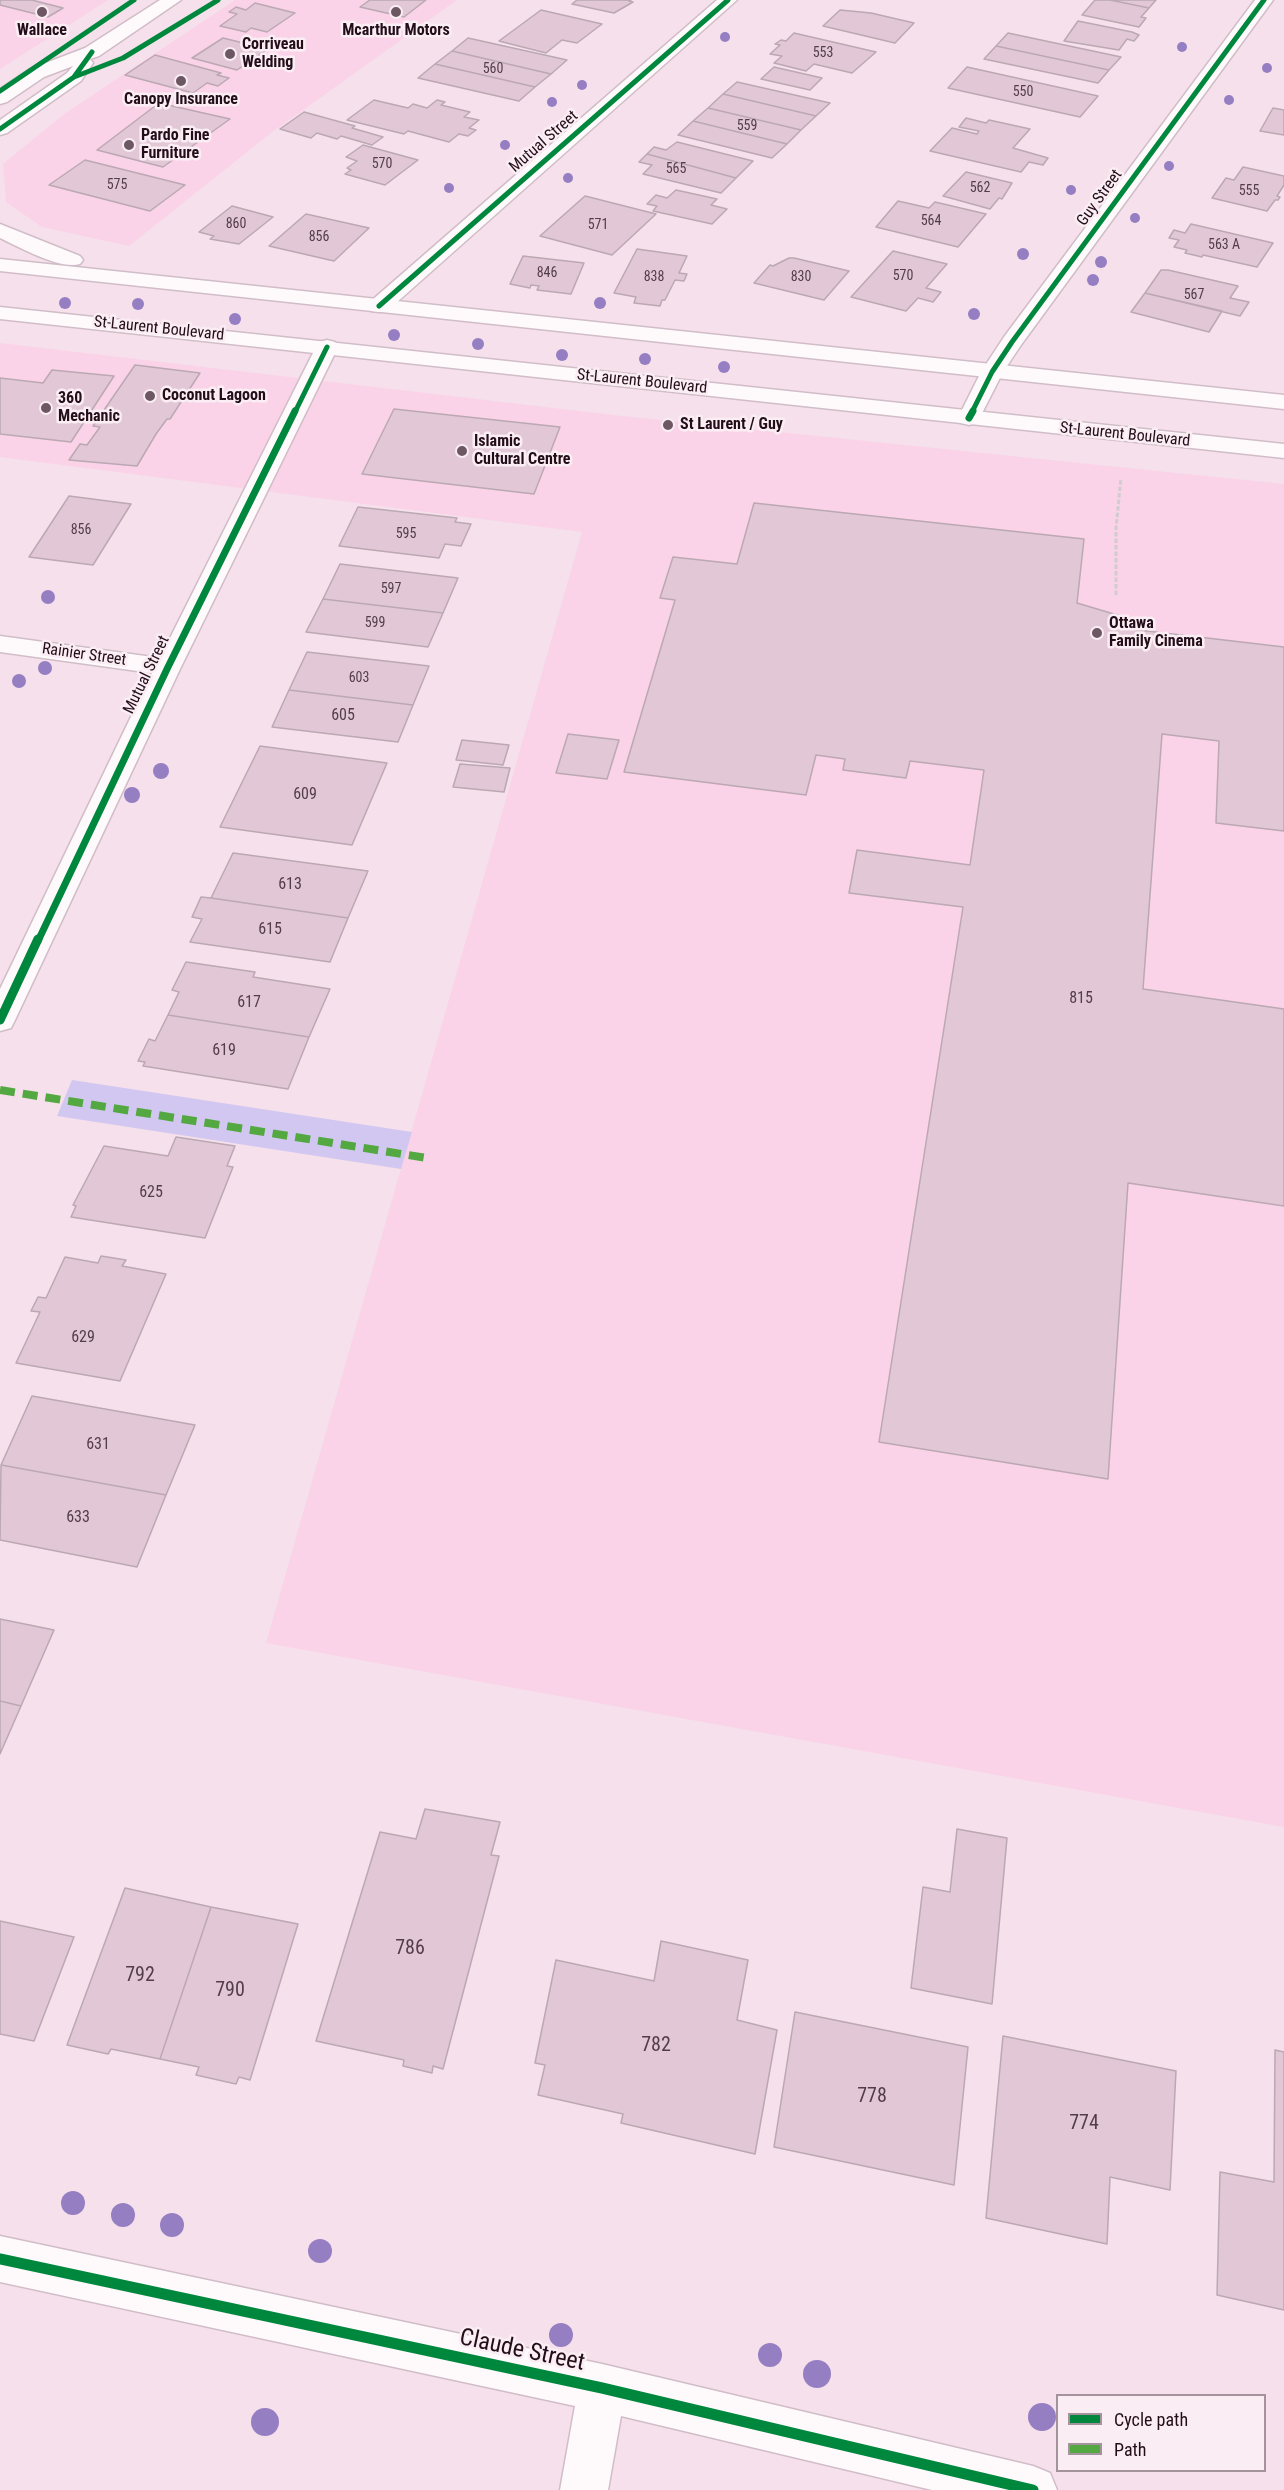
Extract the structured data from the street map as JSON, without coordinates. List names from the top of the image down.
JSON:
{
  "streets": {
    "street": [
      "Mutual Street",
      "Guy Street",
      "St-Laurent Boulevard",
      "Rainier Street",
      "Claude Street"
    ]
  },
  "crossings": [
    ["Mutual Street", "St-Laurent Boulevard"],
    ["Mutual Street", "Rainier Street"],
    ["Guy Street", "St-Laurent Boulevard"]
  ],
  "places": [
    "Wallace",
    "Mcarthur Motors",
    "Corriveau Welding",
    "Canopy Insurance",
    "Pardo Fine Furniture",
    "Coconut Lagoon",
    "360 Mechanic",
    "St Laurent / Guy",
    "Islamic Cultural Centre",
    "Ottawa Family Cinema"
  ],
  "house_numbers": [
    "553",
    "560",
    "550",
    "559",
    "570",
    "565",
    "575",
    "562",
    "555",
    "564",
    "860",
    "571",
    "856",
    "563 A",
    "846",
    "570",
    "838",
    "830",
    "567",
    "856",
    "595",
    "597",
    "599",
    "603",
    "605",
    "609",
    "613",
    "615",
    "815",
    "617",
    "619",
    "625",
    "629",
    "631",
    "633",
    "786",
    "792",
    "790",
    "782",
    "778",
    "774"
  ],
  "legend": ["Cycle path", "Path"]
}
